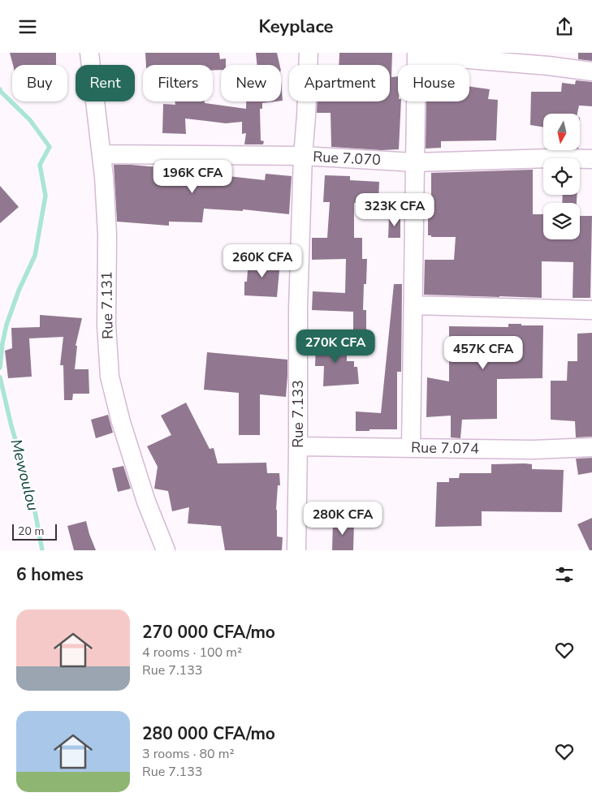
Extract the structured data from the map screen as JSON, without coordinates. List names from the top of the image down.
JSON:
{
  "streets": {
    "street": [
      "Rue 7.070",
      "Rue 7.131",
      "Rue 7.133",
      "Rue 7.074"
    ]
  },
  "crossings": [
    ["Rue 7.070", "Rue 7.131"],
    ["Rue 7.070", "Rue 7.133"],
    ["Rue 7.133", "Rue 7.074"]
  ],
  "water": ["Mewoulou"],
  "scale_bar": "20 m",
  "north": "bottom",
  "page": {
    "header": "Keyplace",
    "chip": [
      "Buy",
      "Rent",
      "Filters",
      "New",
      "Apartment",
      "House"
    ],
    "price": [
      "196K CFA",
      "323K CFA",
      "260K CFA",
      "270K CFA",
      "457K CFA",
      "280K CFA"
    ],
    "scale": "20 m",
    "heading": "6 homes",
    "list": [
      {
        "name": "270 000 CFA/mo",
        "note": "4 rooms · 100 m² · Rue 7.133"
      },
      {
        "name": "280 000 CFA/mo",
        "note": "3 rooms · 80 m² · Rue 7.133"
      }
    ]
  }
}
